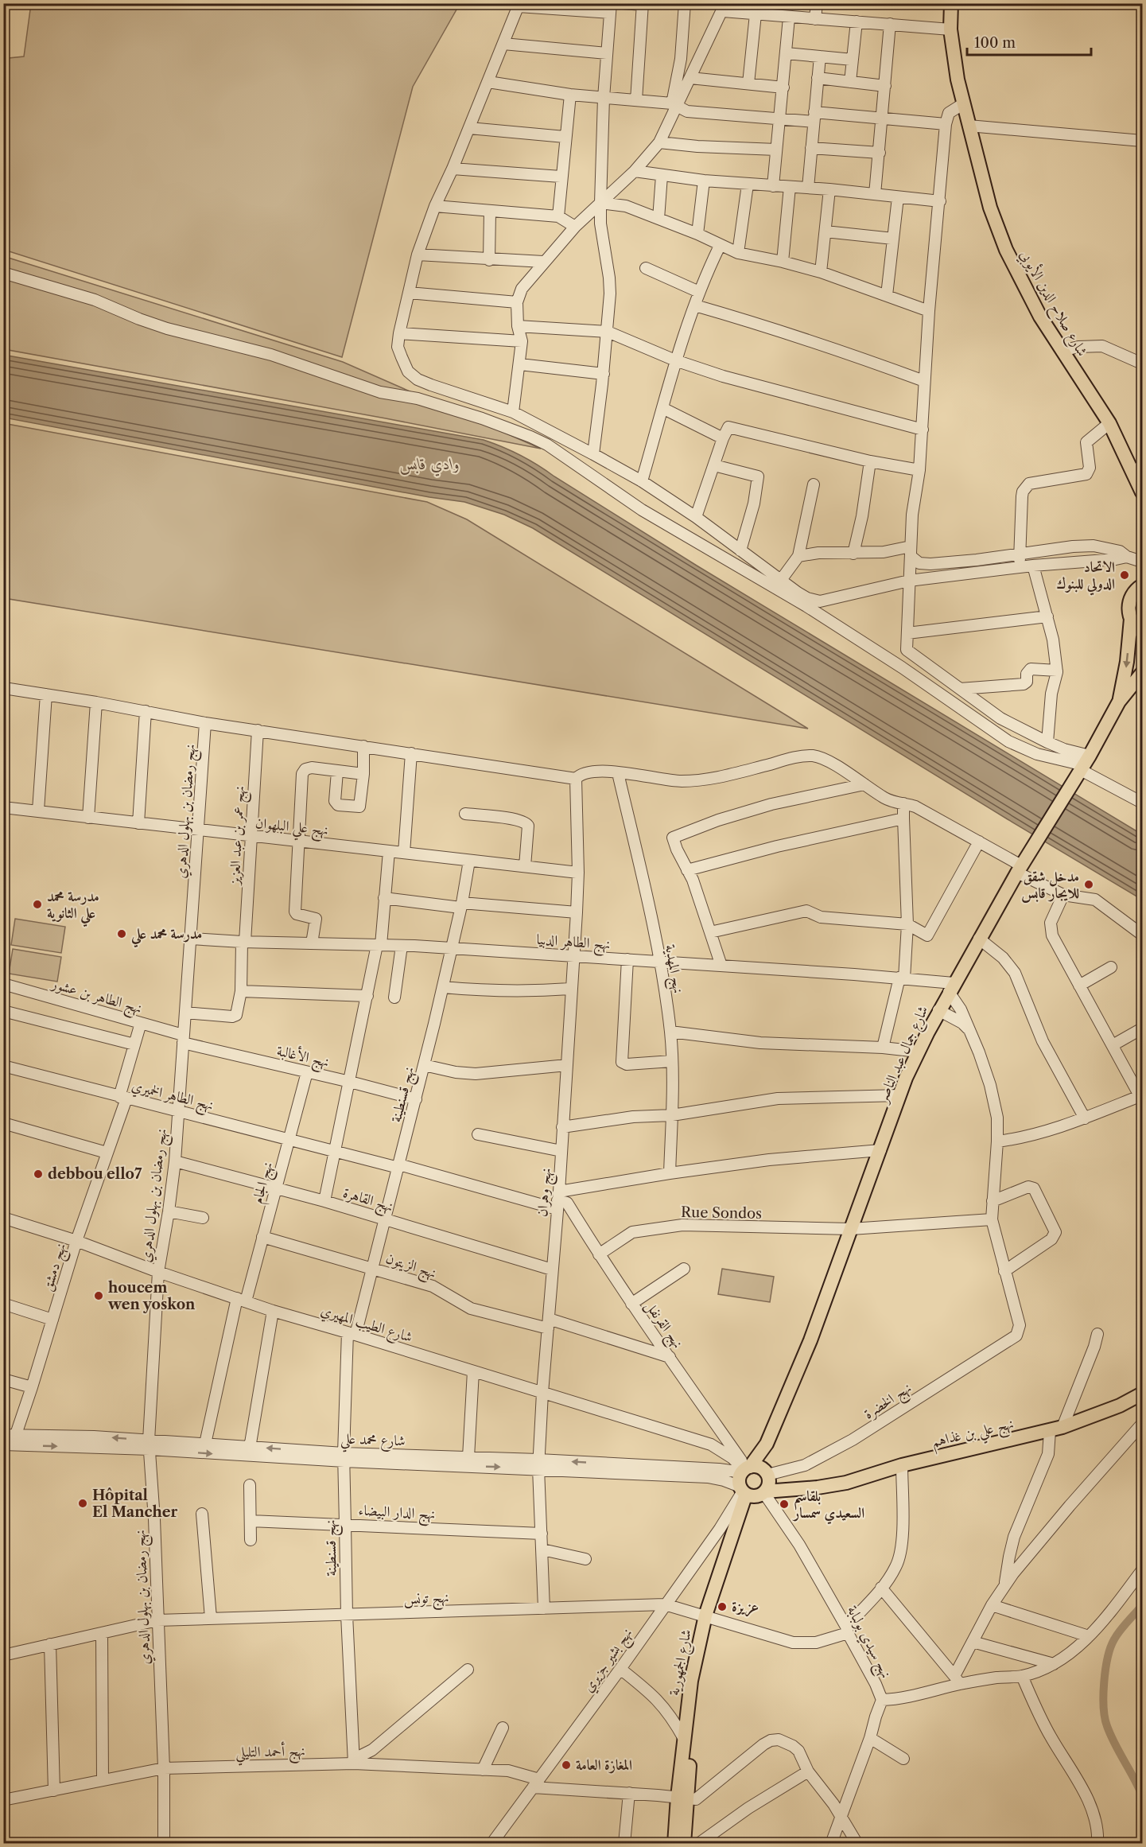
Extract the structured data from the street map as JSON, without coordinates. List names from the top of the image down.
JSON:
{
  "streets": {
    "main road": [
      "شارع صلاح الدين الأيوبي",
      "شارع جمال عبد الناصر",
      "نهج علي بن غذاهم",
      "شارع الجمهورية"
    ],
    "street": [
      "نهج رمضان بن بهلول الدهري",
      "نهج علي البلهوان",
      "نهج عمر بن عبد العزيز",
      "نهج الطاهر الدبيا",
      "نهج المهدية",
      "نهج الطاهر بن عشور",
      "نهج الأغالبة",
      "نهج قسنطينة",
      "نهج الطاهر الخميري",
      "نهج الجام",
      "نهج وهران",
      "نهج القاهرة",
      "Rue Sondos",
      "نهج الزيتون",
      "نهج دمشق",
      "شارع الطيب المهيري",
      "نهج القرنفل",
      "نهج الخضرة",
      "شارع محمد علي",
      "نهج الدار البيضاء",
      "نهج تونس",
      "نهج سيدي بولبابة",
      "نهج بشير جزيري",
      "نهج أحمد التليلي"
    ]
  },
  "crossings": [
    ["نهج رمضان بن بهلول الدهري", "نهج علي البلهوان"],
    ["نهج رمضان بن بهلول الدهري", "نهج عمر بن عبد العزيز"],
    ["نهج رمضان بن بهلول الدهري", "نهج الطاهر الدبيا"],
    ["نهج رمضان بن بهلول الدهري", "نهج الطاهر بن عشور"],
    ["نهج رمضان بن بهلول الدهري", "نهج الأغالبة"],
    ["نهج رمضان بن بهلول الدهري", "نهج الطاهر الخميري"],
    ["نهج رمضان بن بهلول الدهري", "نهج القاهرة"],
    ["نهج رمضان بن بهلول الدهري", "شارع الطيب المهيري"],
    ["نهج رمضان بن بهلول الدهري", "شارع محمد علي"],
    ["نهج رمضان بن بهلول الدهري", "نهج تونس"],
    ["نهج رمضان بن بهلول الدهري", "نهج أحمد التليلي"],
    ["نهج علي البلهوان", "نهج عمر بن عبد العزيز"],
    ["نهج علي البلهوان", "نهج قسنطينة"],
    ["نهج علي البلهوان", "نهج وهران"],
    ["نهج عمر بن عبد العزيز", "نهج الطاهر الدبيا"],
    ["نهج الطاهر الدبيا", "نهج المهدية"],
    ["نهج الطاهر الدبيا", "شارع جمال عبد الناصر"],
    ["نهج الطاهر الدبيا", "نهج قسنطينة"],
    ["نهج الطاهر الدبيا", "نهج وهران"],
    ["نهج الطاهر بن عشور", "نهج الأغالبة"],
    ["نهج الطاهر بن عشور", "نهج دمشق"],
    ["شارع جمال عبد الناصر", "Rue Sondos"],
    ["شارع جمال عبد الناصر", "شارع الطيب المهيري"],
    ["شارع جمال عبد الناصر", "نهج القرنفل"],
    ["شارع جمال عبد الناصر", "نهج الخضرة"],
    ["شارع جمال عبد الناصر", "نهج علي بن غذاهم"],
    ["شارع جمال عبد الناصر", "شارع محمد علي"],
    ["شارع جمال عبد الناصر", "نهج سيدي بولبابة"],
    ["شارع جمال عبد الناصر", "نهج بشير جزيري"],
    ["شارع جمال عبد الناصر", "شارع الجمهورية"],
    ["نهج الأغالبة", "نهج قسنطينة"],
    ["نهج الأغالبة", "نهج الجام"],
    ["نهج قسنطينة", "نهج الطاهر الخميري"],
    ["نهج قسنطينة", "نهج القاهرة"],
    ["نهج قسنطينة", "نهج الزيتون"],
    ["نهج قسنطينة", "شارع الطيب المهيري"],
    ["نهج قسنطينة", "شارع محمد علي"],
    ["نهج قسنطينة", "نهج الدار البيضاء"],
    ["نهج قسنطينة", "نهج تونس"],
    ["نهج قسنطينة", "نهج أحمد التليلي"],
    ["نهج الطاهر الخميري", "نهج الجام"],
    ["نهج الطاهر الخميري", "نهج وهران"],
    ["نهج الطاهر الخميري", "نهج دمشق"],
    ["نهج الطاهر الخميري", "نهج القرنفل"],
    ["نهج الجام", "نهج القاهرة"],
    ["نهج الجام", "نهج الزيتون"],
    ["نهج الجام", "شارع الطيب المهيري"],
    ["نهج الجام", "شارع محمد علي"],
    ["نهج وهران", "نهج القاهرة"],
    ["نهج وهران", "نهج الزيتون"],
    ["نهج وهران", "شارع الطيب المهيري"],
    ["نهج وهران", "نهج القرنفل"],
    ["نهج وهران", "شارع محمد علي"],
    ["نهج وهران", "نهج الدار البيضاء"],
    ["نهج وهران", "نهج تونس"],
    ["Rue Sondos", "نهج القرنفل"],
    ["نهج الزيتون", "نهج القرنفل"],
    ["نهج دمشق", "شارع الطيب المهيري"],
    ["نهج دمشق", "شارع محمد علي"],
    ["شارع الطيب المهيري", "نهج القرنفل"],
    ["شارع الطيب المهيري", "نهج الخضرة"],
    ["شارع الطيب المهيري", "نهج علي بن غذاهم"],
    ["شارع الطيب المهيري", "شارع محمد علي"],
    ["شارع الطيب المهيري", "نهج سيدي بولبابة"],
    ["شارع الطيب المهيري", "نهج بشير جزيري"],
    ["شارع الطيب المهيري", "شارع الجمهورية"],
    ["نهج القرنفل", "نهج الخضرة"],
    ["نهج القرنفل", "نهج علي بن غذاهم"],
    ["نهج القرنفل", "شارع محمد علي"],
    ["نهج القرنفل", "نهج سيدي بولبابة"],
    ["نهج القرنفل", "نهج بشير جزيري"],
    ["نهج القرنفل", "شارع الجمهورية"],
    ["نهج الخضرة", "نهج علي بن غذاهم"],
    ["نهج الخضرة", "شارع محمد علي"],
    ["نهج الخضرة", "نهج سيدي بولبابة"],
    ["نهج الخضرة", "نهج بشير جزيري"],
    ["نهج الخضرة", "شارع الجمهورية"],
    ["نهج علي بن غذاهم", "شارع محمد علي"],
    ["نهج علي بن غذاهم", "نهج سيدي بولبابة"],
    ["نهج علي بن غذاهم", "نهج بشير جزيري"],
    ["نهج علي بن غذاهم", "شارع الجمهورية"],
    ["شارع محمد علي", "نهج سيدي بولبابة"],
    ["شارع محمد علي", "نهج بشير جزيري"],
    ["شارع محمد علي", "شارع الجمهورية"],
    ["نهج تونس", "نهج سيدي بولبابة"],
    ["نهج تونس", "نهج بشير جزيري"],
    ["نهج تونس", "شارع الجمهورية"],
    ["نهج سيدي بولبابة", "نهج بشير جزيري"],
    ["نهج سيدي بولبابة", "شارع الجمهورية"],
    ["نهج بشير جزيري", "شارع الجمهورية"],
    ["نهج بشير جزيري", "نهج أحمد التليلي"],
    ["شارع الجمهورية", "نهج أحمد التليلي"]
  ],
  "water": ["وادي قابس"],
  "places": [
    "الاتحاد الدولي للبنوك",
    "مدخل شقق للايجار قابس",
    "مدرسة محمد علي الثانوية",
    "مدرسة محمد علي",
    "debbou ello7",
    "houcem wen yoskon",
    "Hôpital El Mancher",
    "بلقاسم السعيدي سمسار",
    "عزيزة",
    "المغازة العامة"
  ],
  "scale_bar": "100 m"
}
